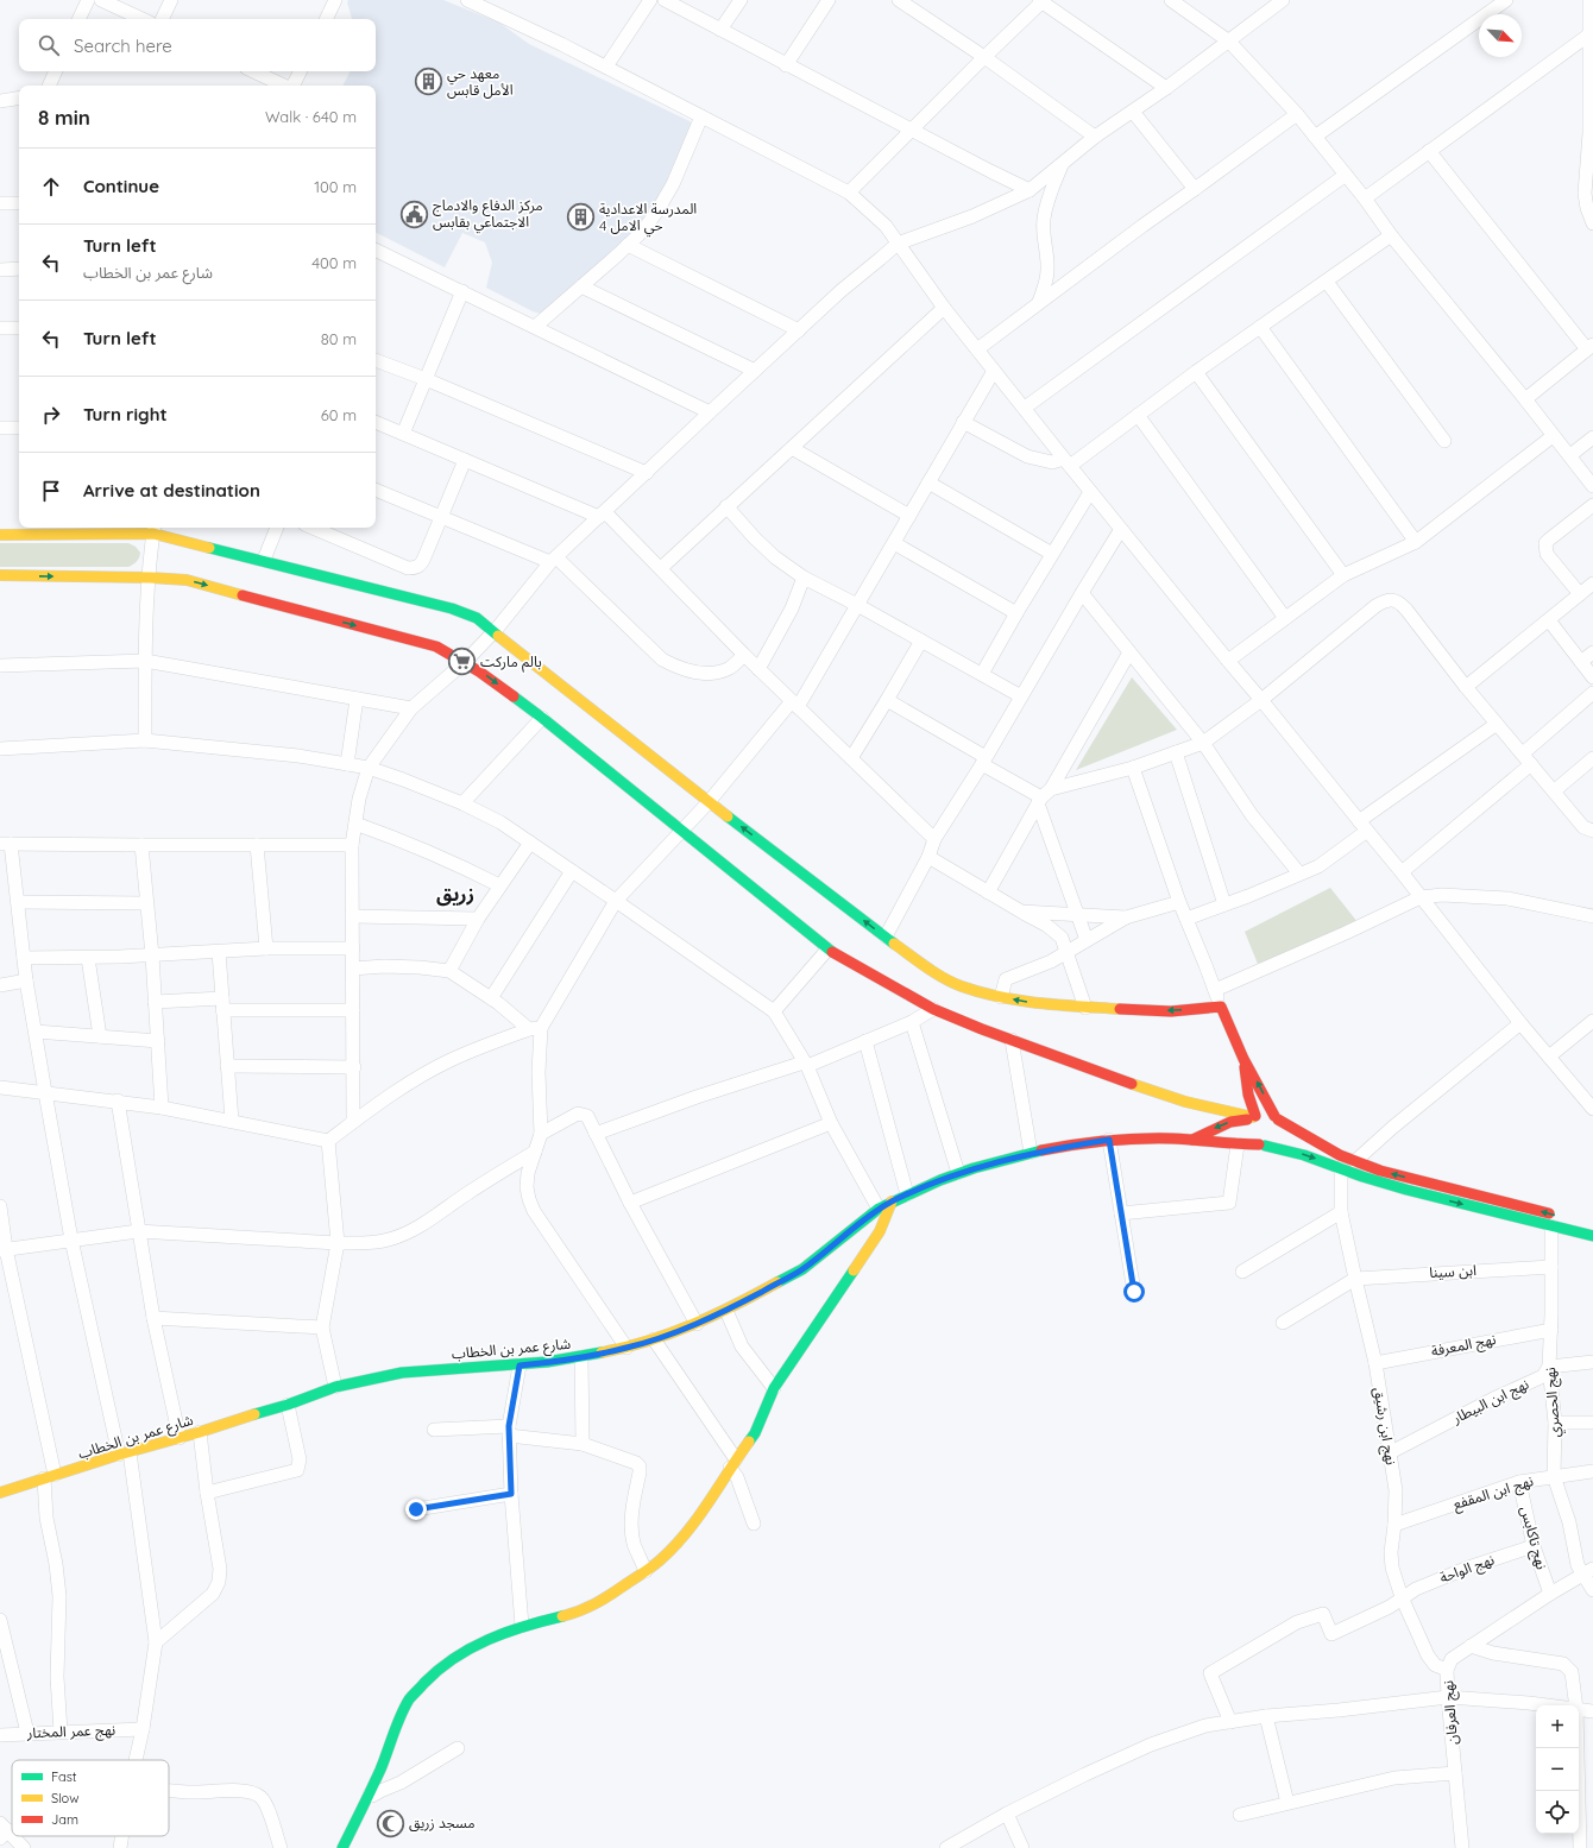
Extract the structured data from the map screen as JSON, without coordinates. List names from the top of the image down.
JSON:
{
  "streets": {
    "street": [
      "ابن سينا",
      "نهج المعرفة",
      "شارع عمر بن الخطاب",
      "نهج ابن البيطار",
      "نهج الحصري",
      "نهج ابن رشيق",
      "نهج ابن المقفع",
      "نهج تاكابس",
      "نهج الواحة",
      "نهج العرفان",
      "نهج عمر المختار"
    ]
  },
  "crossings": [
    ["ابن سينا", "نهج الحصري"],
    ["ابن سينا", "نهج ابن رشيق"],
    ["نهج المعرفة", "نهج الحصري"],
    ["نهج المعرفة", "نهج ابن رشيق"],
    ["نهج ابن البيطار", "نهج الحصري"],
    ["نهج ابن البيطار", "نهج ابن رشيق"],
    ["نهج الحصري", "نهج ابن المقفع"],
    ["نهج الحصري", "نهج العرفان"],
    ["نهج ابن رشيق", "نهج ابن المقفع"],
    ["نهج ابن رشيق", "نهج الواحة"],
    ["نهج ابن رشيق", "نهج العرفان"],
    ["نهج ابن المقفع", "نهج تاكابس"],
    ["نهج تاكابس", "نهج الواحة"],
    ["نهج تاكابس", "نهج العرفان"]
  ],
  "districts": ["زريق"],
  "places": {
    "building": ["معهد حي الأمل قابس", "المدرسة الاعدادية حي الامل 4"],
    "public building": ["مركز الدفاع والادماج الاجتماعي بقابس"],
    "supermarket": ["بالم ماركت"],
    "mosque": ["مسجد زريق"]
  },
  "legend": ["Fast", "Slow", "Jam"],
  "north": "bottom right",
  "page": {
    "search": "Search here",
    "heading": ["8 min", "Walk · 640 m"],
    "list": [
      ["Continue", "100 m"],
      ["Turn left", "شارع عمر بن الخطاب", "400 m"],
      ["Turn left", "80 m"],
      ["Turn right", "60 m"],
      "Arrive at destination"
    ],
    "map_buttons": ["+", "−"]
  }
}
